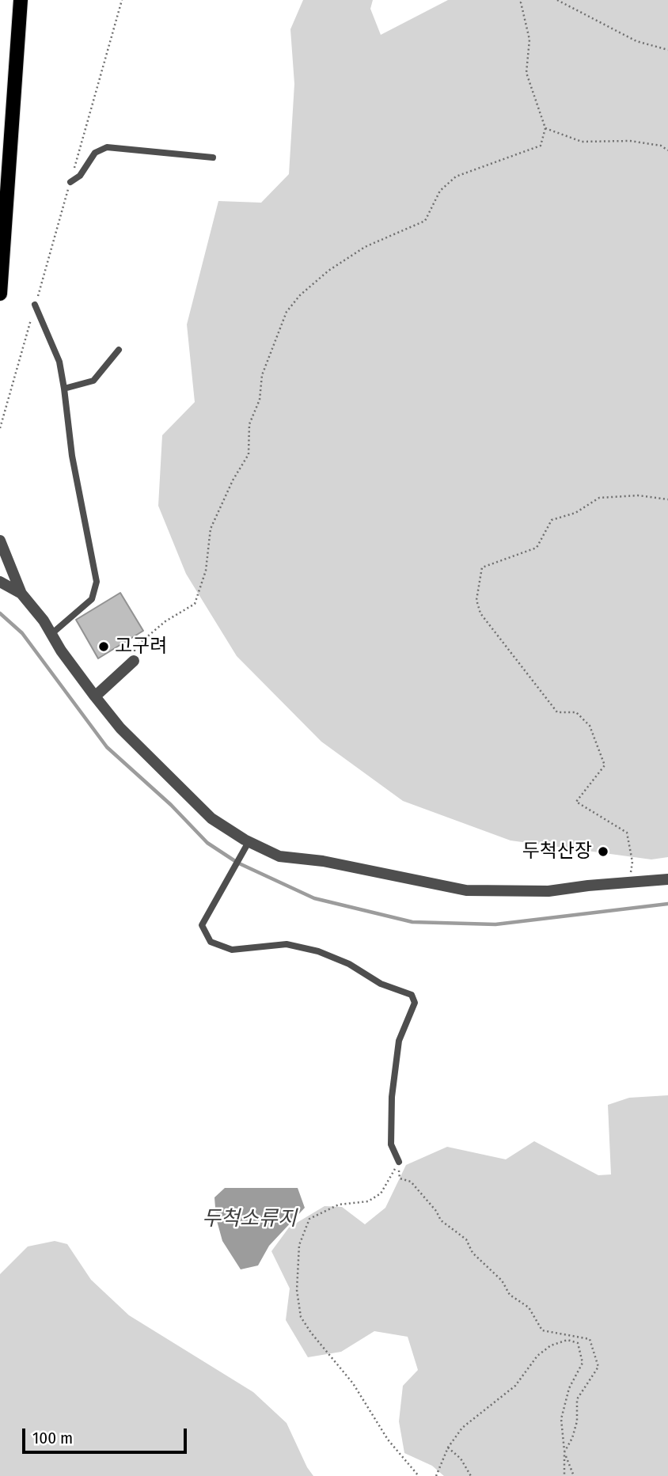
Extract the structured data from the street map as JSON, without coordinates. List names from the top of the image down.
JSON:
{
  "water": ["두척소류지"],
  "places": ["고구려", "두척산장"],
  "scale_bar": "100 m"
}
